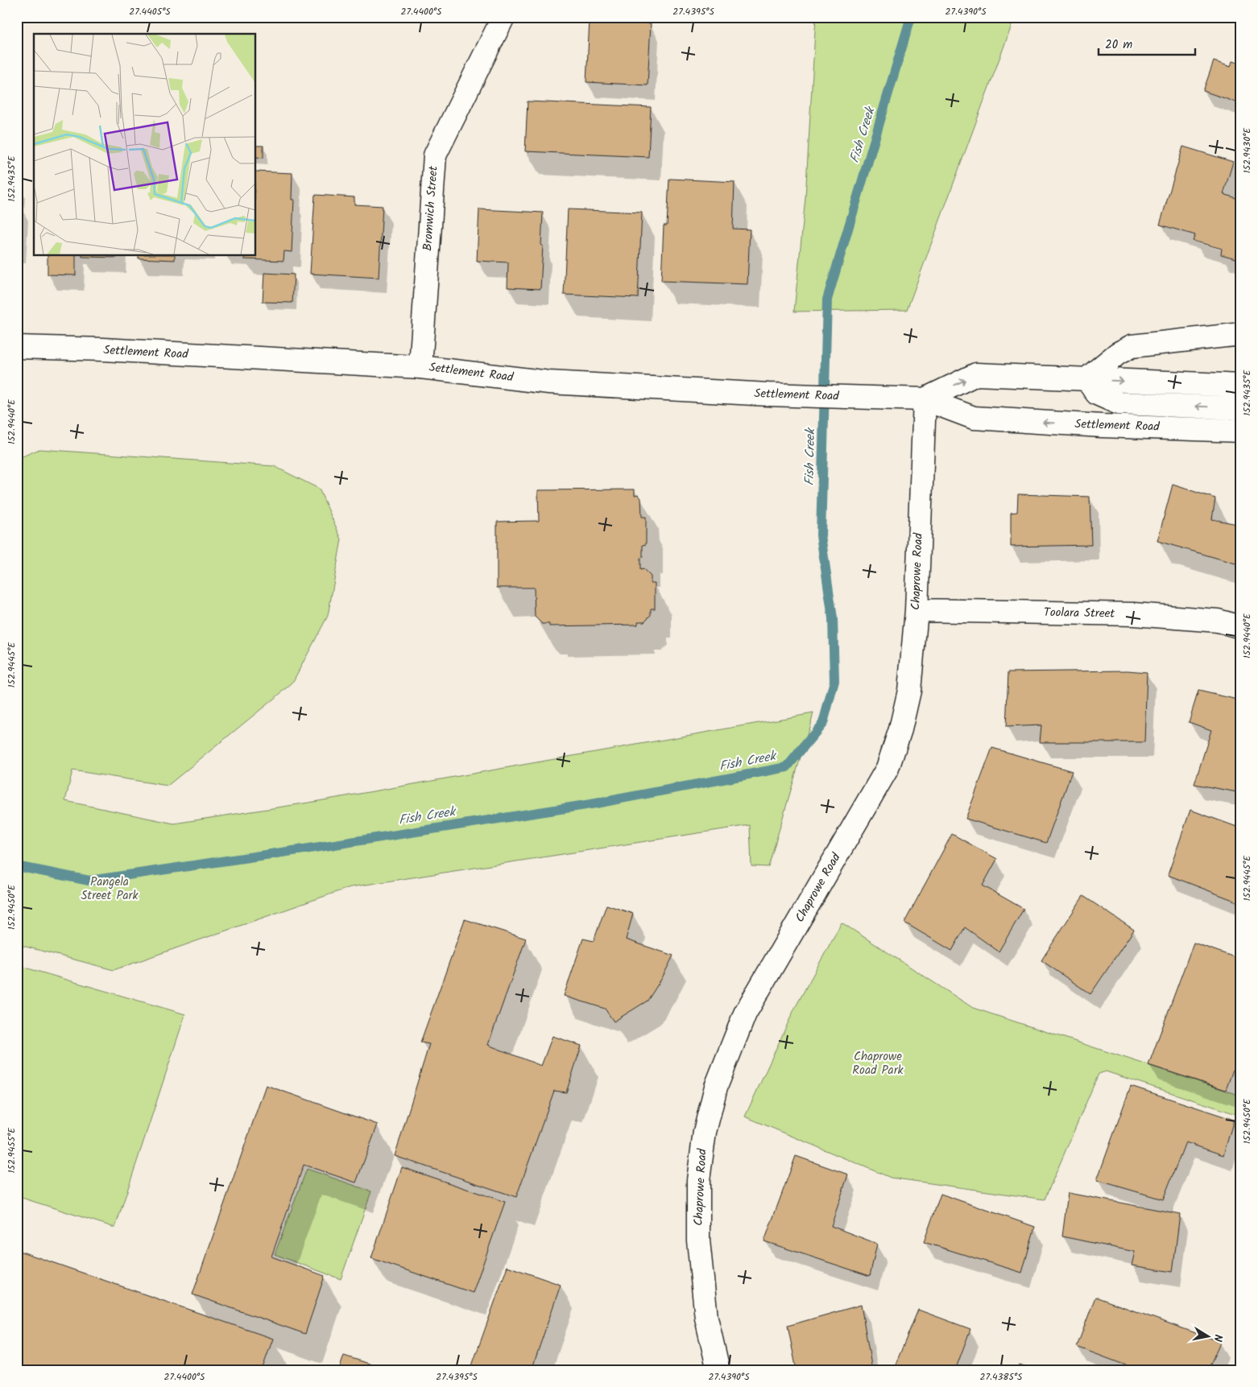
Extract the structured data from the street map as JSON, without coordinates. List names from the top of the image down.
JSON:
{
  "streets": {
    "street": [
      "Bromwich Street",
      "Settlement Road",
      "Chaprowe Road",
      "Toolara Street"
    ]
  },
  "crossings": [
    ["Bromwich Street", "Settlement Road"],
    ["Settlement Road", "Chaprowe Road"],
    ["Chaprowe Road", "Toolara Street"]
  ],
  "water": ["Fish Creek"],
  "parks": ["Pangela Street Park", "Chaprowe Road Park"],
  "scale_bar": "20 m",
  "north": "right",
  "coordinates": [
    "27.4405°S",
    "27.4400°S",
    "27.4395°S",
    "27.4390°S",
    "152.9430°E",
    "152.9435°E",
    "152.9440°E",
    "152.9445°E",
    "152.9450°E",
    "152.9455°E",
    "27.4385°S"
  ]
}
